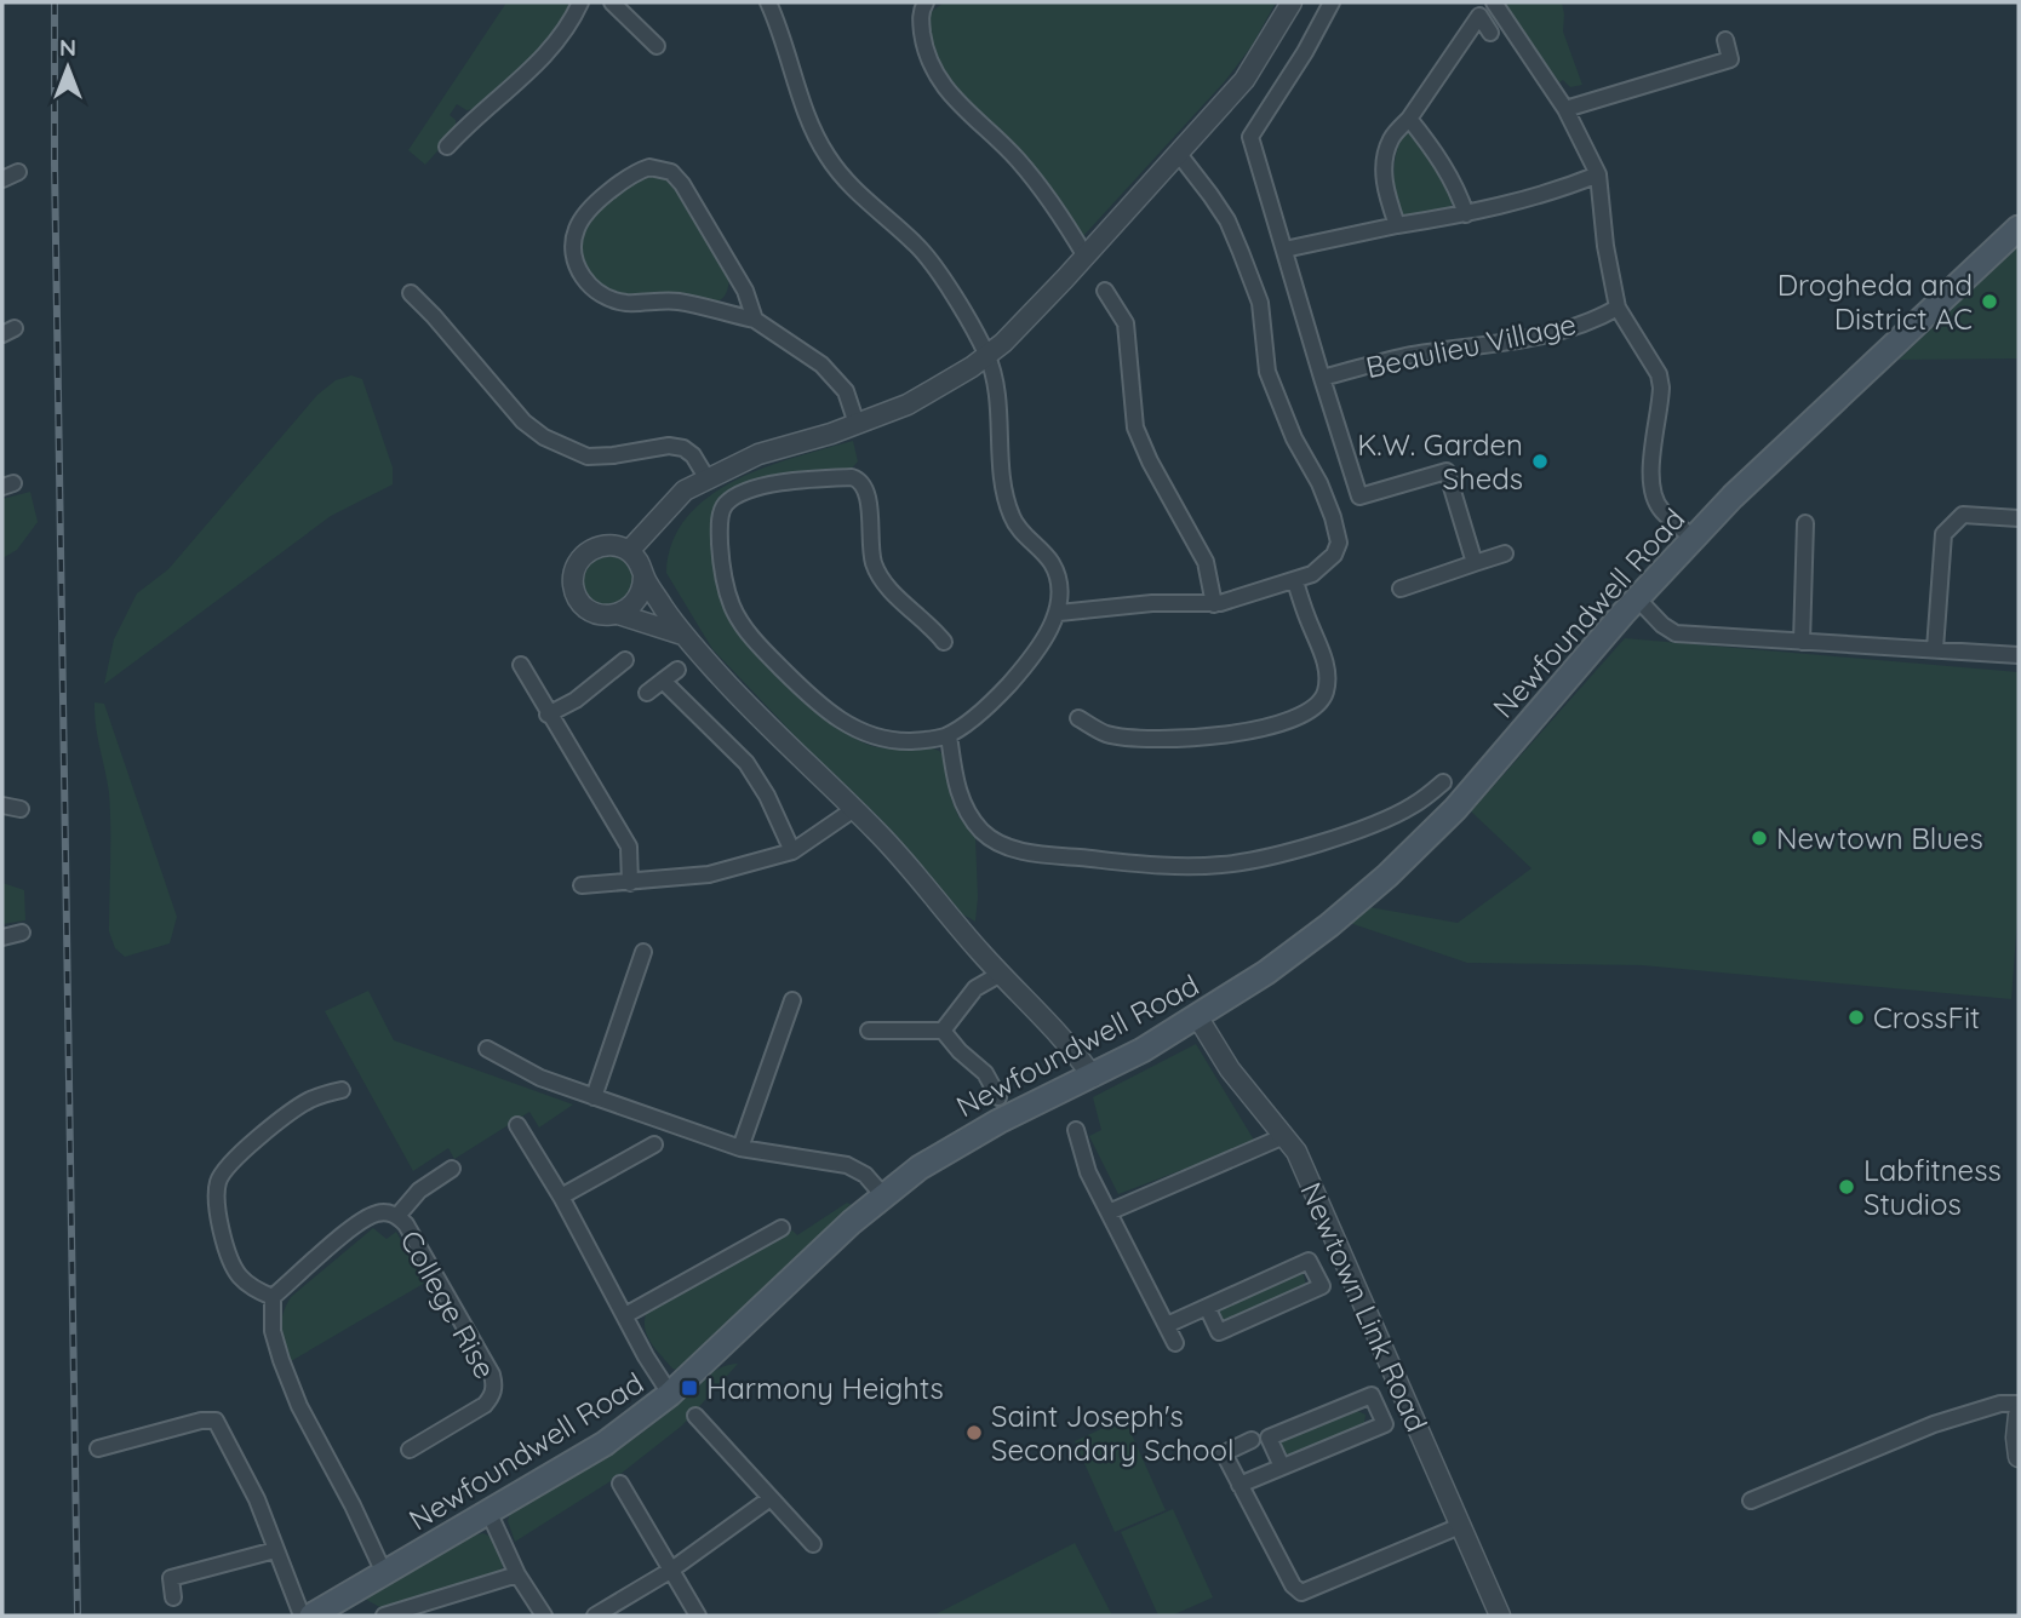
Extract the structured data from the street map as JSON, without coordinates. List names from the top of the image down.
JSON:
{
  "streets": {
    "main road": ["Newfoundwell Road"],
    "street": ["Beaulieu Village", "College Rise", "Newtown Link Road"]
  },
  "crossings": [
    ["Beaulieu Village", "Newfoundwell Road"],
    ["Newfoundwell Road", "Newtown Link Road"]
  ],
  "places": {
    "other": [
      "Drogheda and District AC",
      "K.W. Garden Sheds",
      "Newtown Blues",
      "CrossFit",
      "Labfitness Studios",
      "Saint Joseph's Secondary School"
    ],
    "transit": ["Harmony Heights"]
  },
  "north": "top"
}
